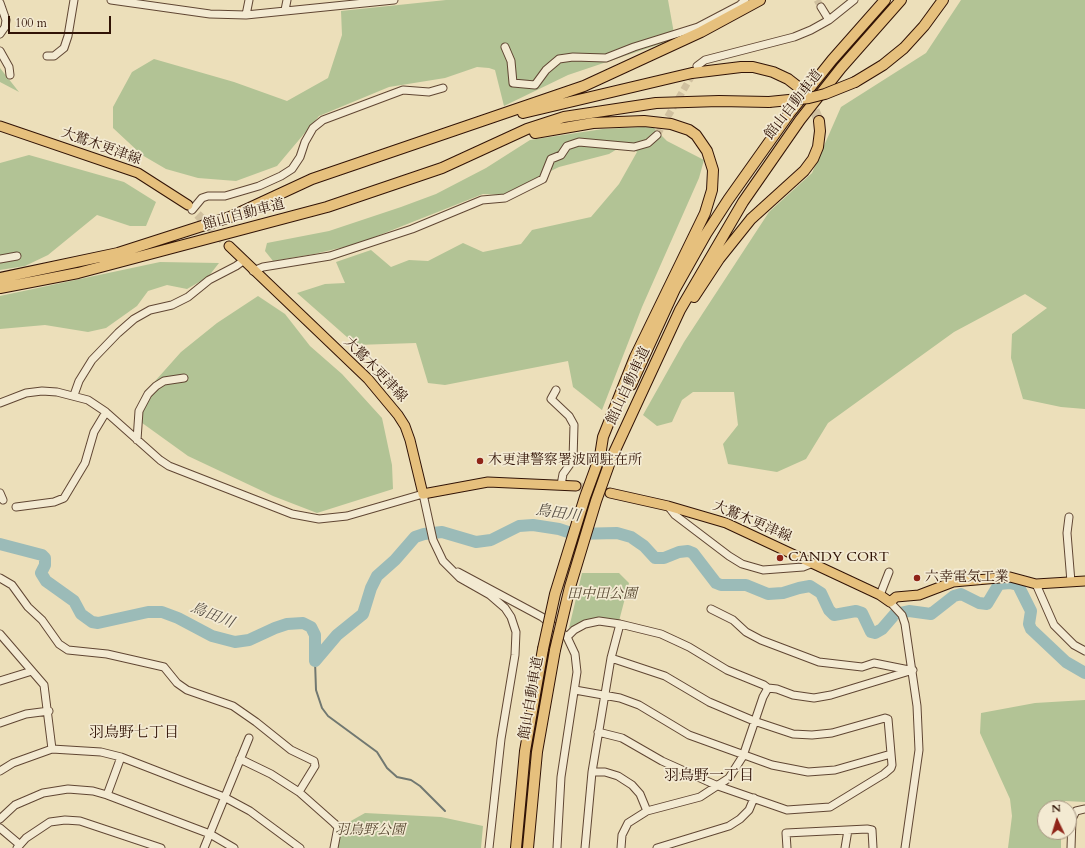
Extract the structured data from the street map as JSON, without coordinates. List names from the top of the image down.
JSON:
{
  "streets": {
    "highway": ["館山自動車道"],
    "main road": ["大鷲木更津線"]
  },
  "districts": ["羽鳥野七丁目", "羽鳥野一丁目"],
  "water": ["鳥田川"],
  "parks": ["田中田公園", "羽鳥野公園"],
  "places": ["木更津警察署波岡駐在所", "CANDY CORT", "六幸電気工業"],
  "scale_bar": "100 m",
  "north": "top"
}
